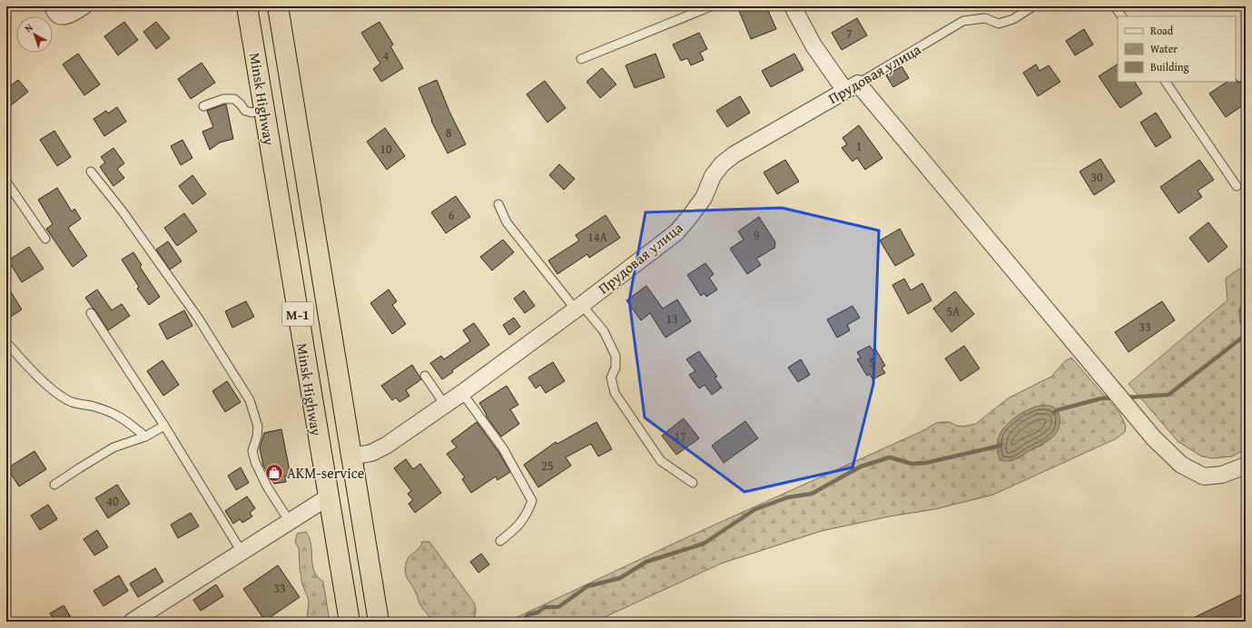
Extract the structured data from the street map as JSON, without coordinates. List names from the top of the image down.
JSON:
{
  "streets": {
    "highway": ["Minsk Highway", "М-1"],
    "street": ["Прудовая улица"]
  },
  "crossings": [
    ["Прудовая улица", "Minsk Highway"]
  ],
  "places": {
    "shop": ["AKM-service"]
  },
  "house_numbers": [
    "7",
    "4",
    "8",
    "1",
    "10",
    "30",
    "6",
    "9",
    "14А",
    "5А",
    "13",
    "33",
    "5",
    "17",
    "25",
    "40",
    "33"
  ],
  "legend": ["Road", "Water", "Building"],
  "north": "top left"
}
